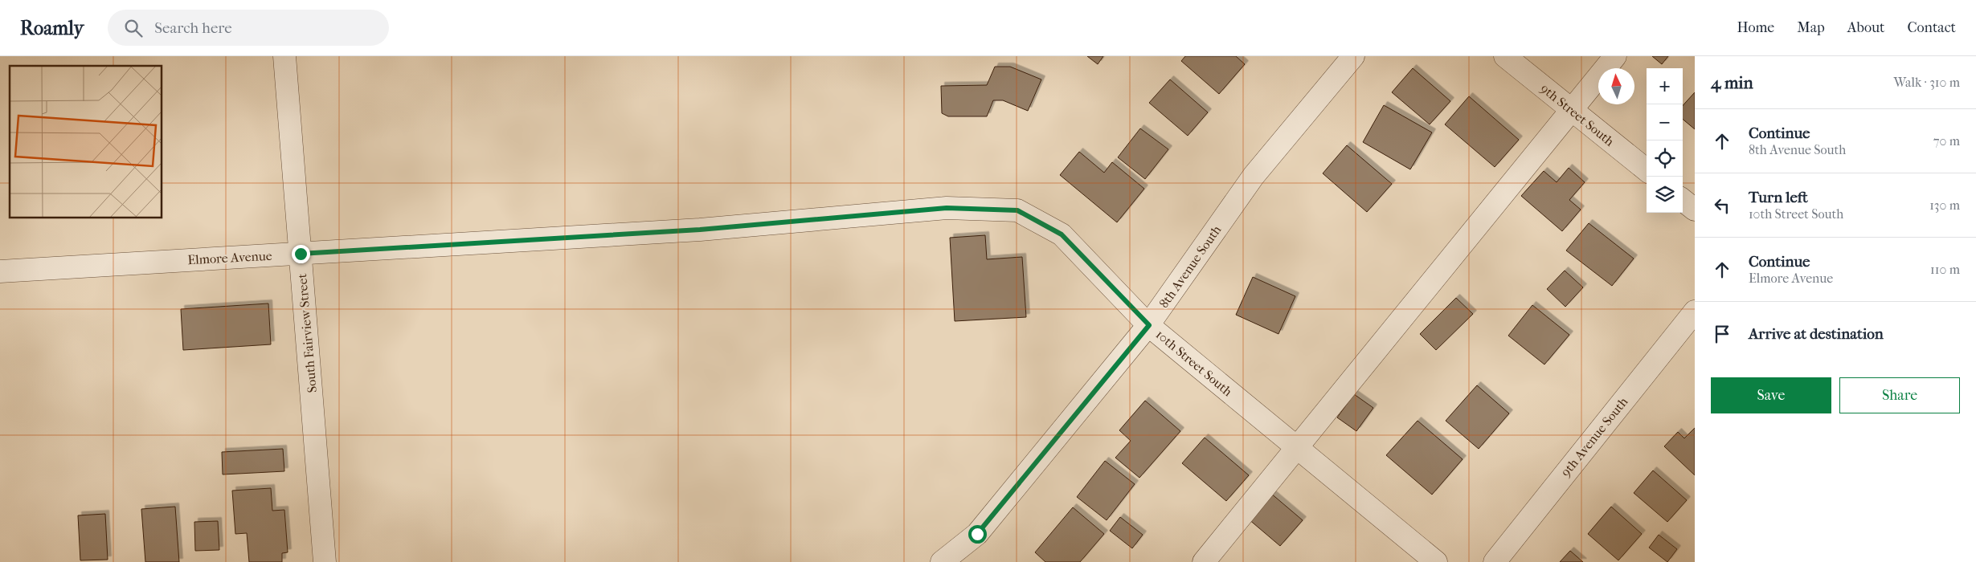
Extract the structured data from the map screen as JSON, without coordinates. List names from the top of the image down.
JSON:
{
  "streets": {
    "street": [
      "9th Street South",
      "Elmore Avenue",
      "8th Avenue South",
      "South Fairview Street",
      "10th Street South",
      "9th Avenue South"
    ]
  },
  "crossings": [
    ["Elmore Avenue", "South Fairview Street"],
    ["Elmore Avenue", "10th Street South"],
    ["8th Avenue South", "10th Street South"]
  ],
  "north": "top",
  "page": {
    "header": "Roamly",
    "search": "Search here",
    "nav": [
      "Home",
      "Map",
      "About",
      "Contact"
    ],
    "heading": ["4 min", "Walk · 310 m"],
    "map_buttons": ["+", "−"],
    "list": [
      ["Continue", "8th Avenue South", "70 m"],
      ["Turn left", "10th Street South", "130 m"],
      ["Continue", "Elmore Avenue", "110 m"],
      "Arrive at destination"
    ],
    "buttons": ["Save", "Share"]
  }
}
